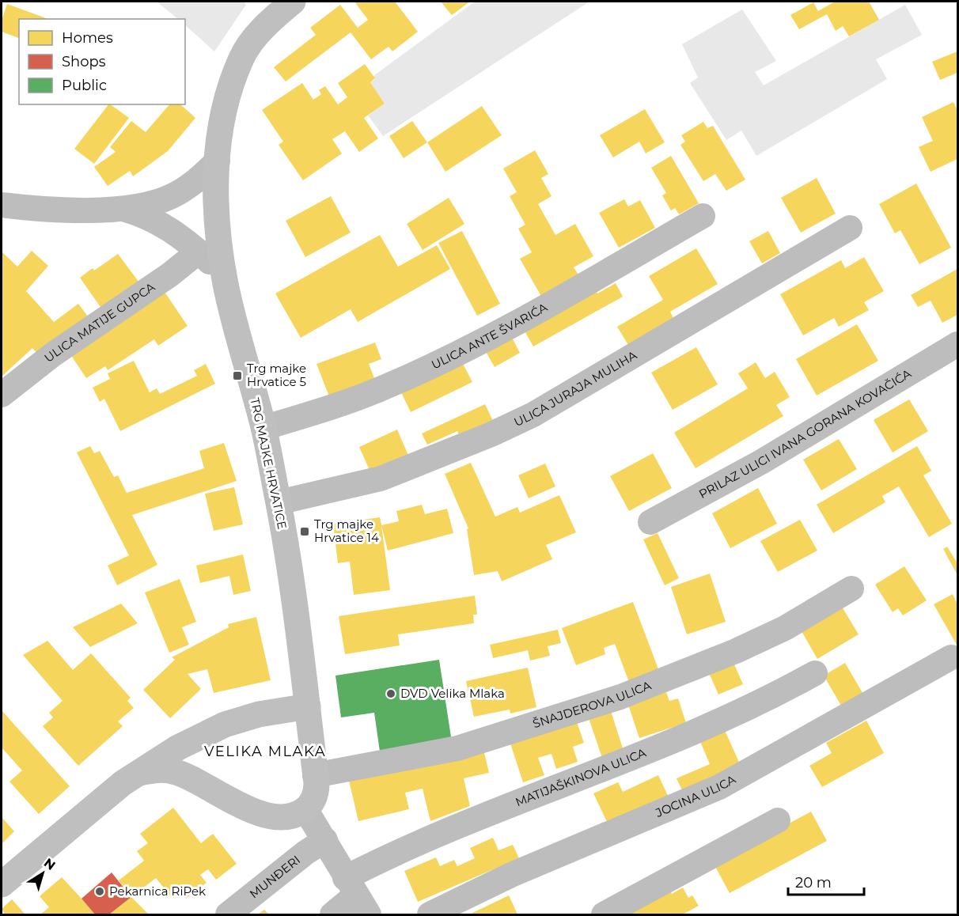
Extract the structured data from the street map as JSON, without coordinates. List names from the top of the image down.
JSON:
{
  "streets": {
    "street": [
      "ULICA MATIJE GUPCA",
      "ULICA ANTE ŠVARIĆA",
      "ULICA JURAJA MULIHA",
      "PRILAZ ULICI IVANA GORANA KOVAČIĆA",
      "TRG MAJKE HRVATICE",
      "ŠNAJDEROVA ULICA",
      "MATIJAŠKINOVA ULICA",
      "JOCINA ULICA",
      "MUNĐERI"
    ]
  },
  "crossings": [
    ["ULICA ANTE ŠVARIĆA", "TRG MAJKE HRVATICE"],
    ["ULICA JURAJA MULIHA", "TRG MAJKE HRVATICE"],
    ["TRG MAJKE HRVATICE", "ŠNAJDEROVA ULICA"]
  ],
  "districts": ["VELIKA MLAKA"],
  "places": {
    "transit": ["Trg majke Hrvatice 5", "Trg majke Hrvatice 14"],
    "other": ["DVD Velika Mlaka", "Pekarnica RiPek"]
  },
  "legend": ["Homes", "Shops", "Public"],
  "scale_bar": "20 m",
  "north": "top right"
}
